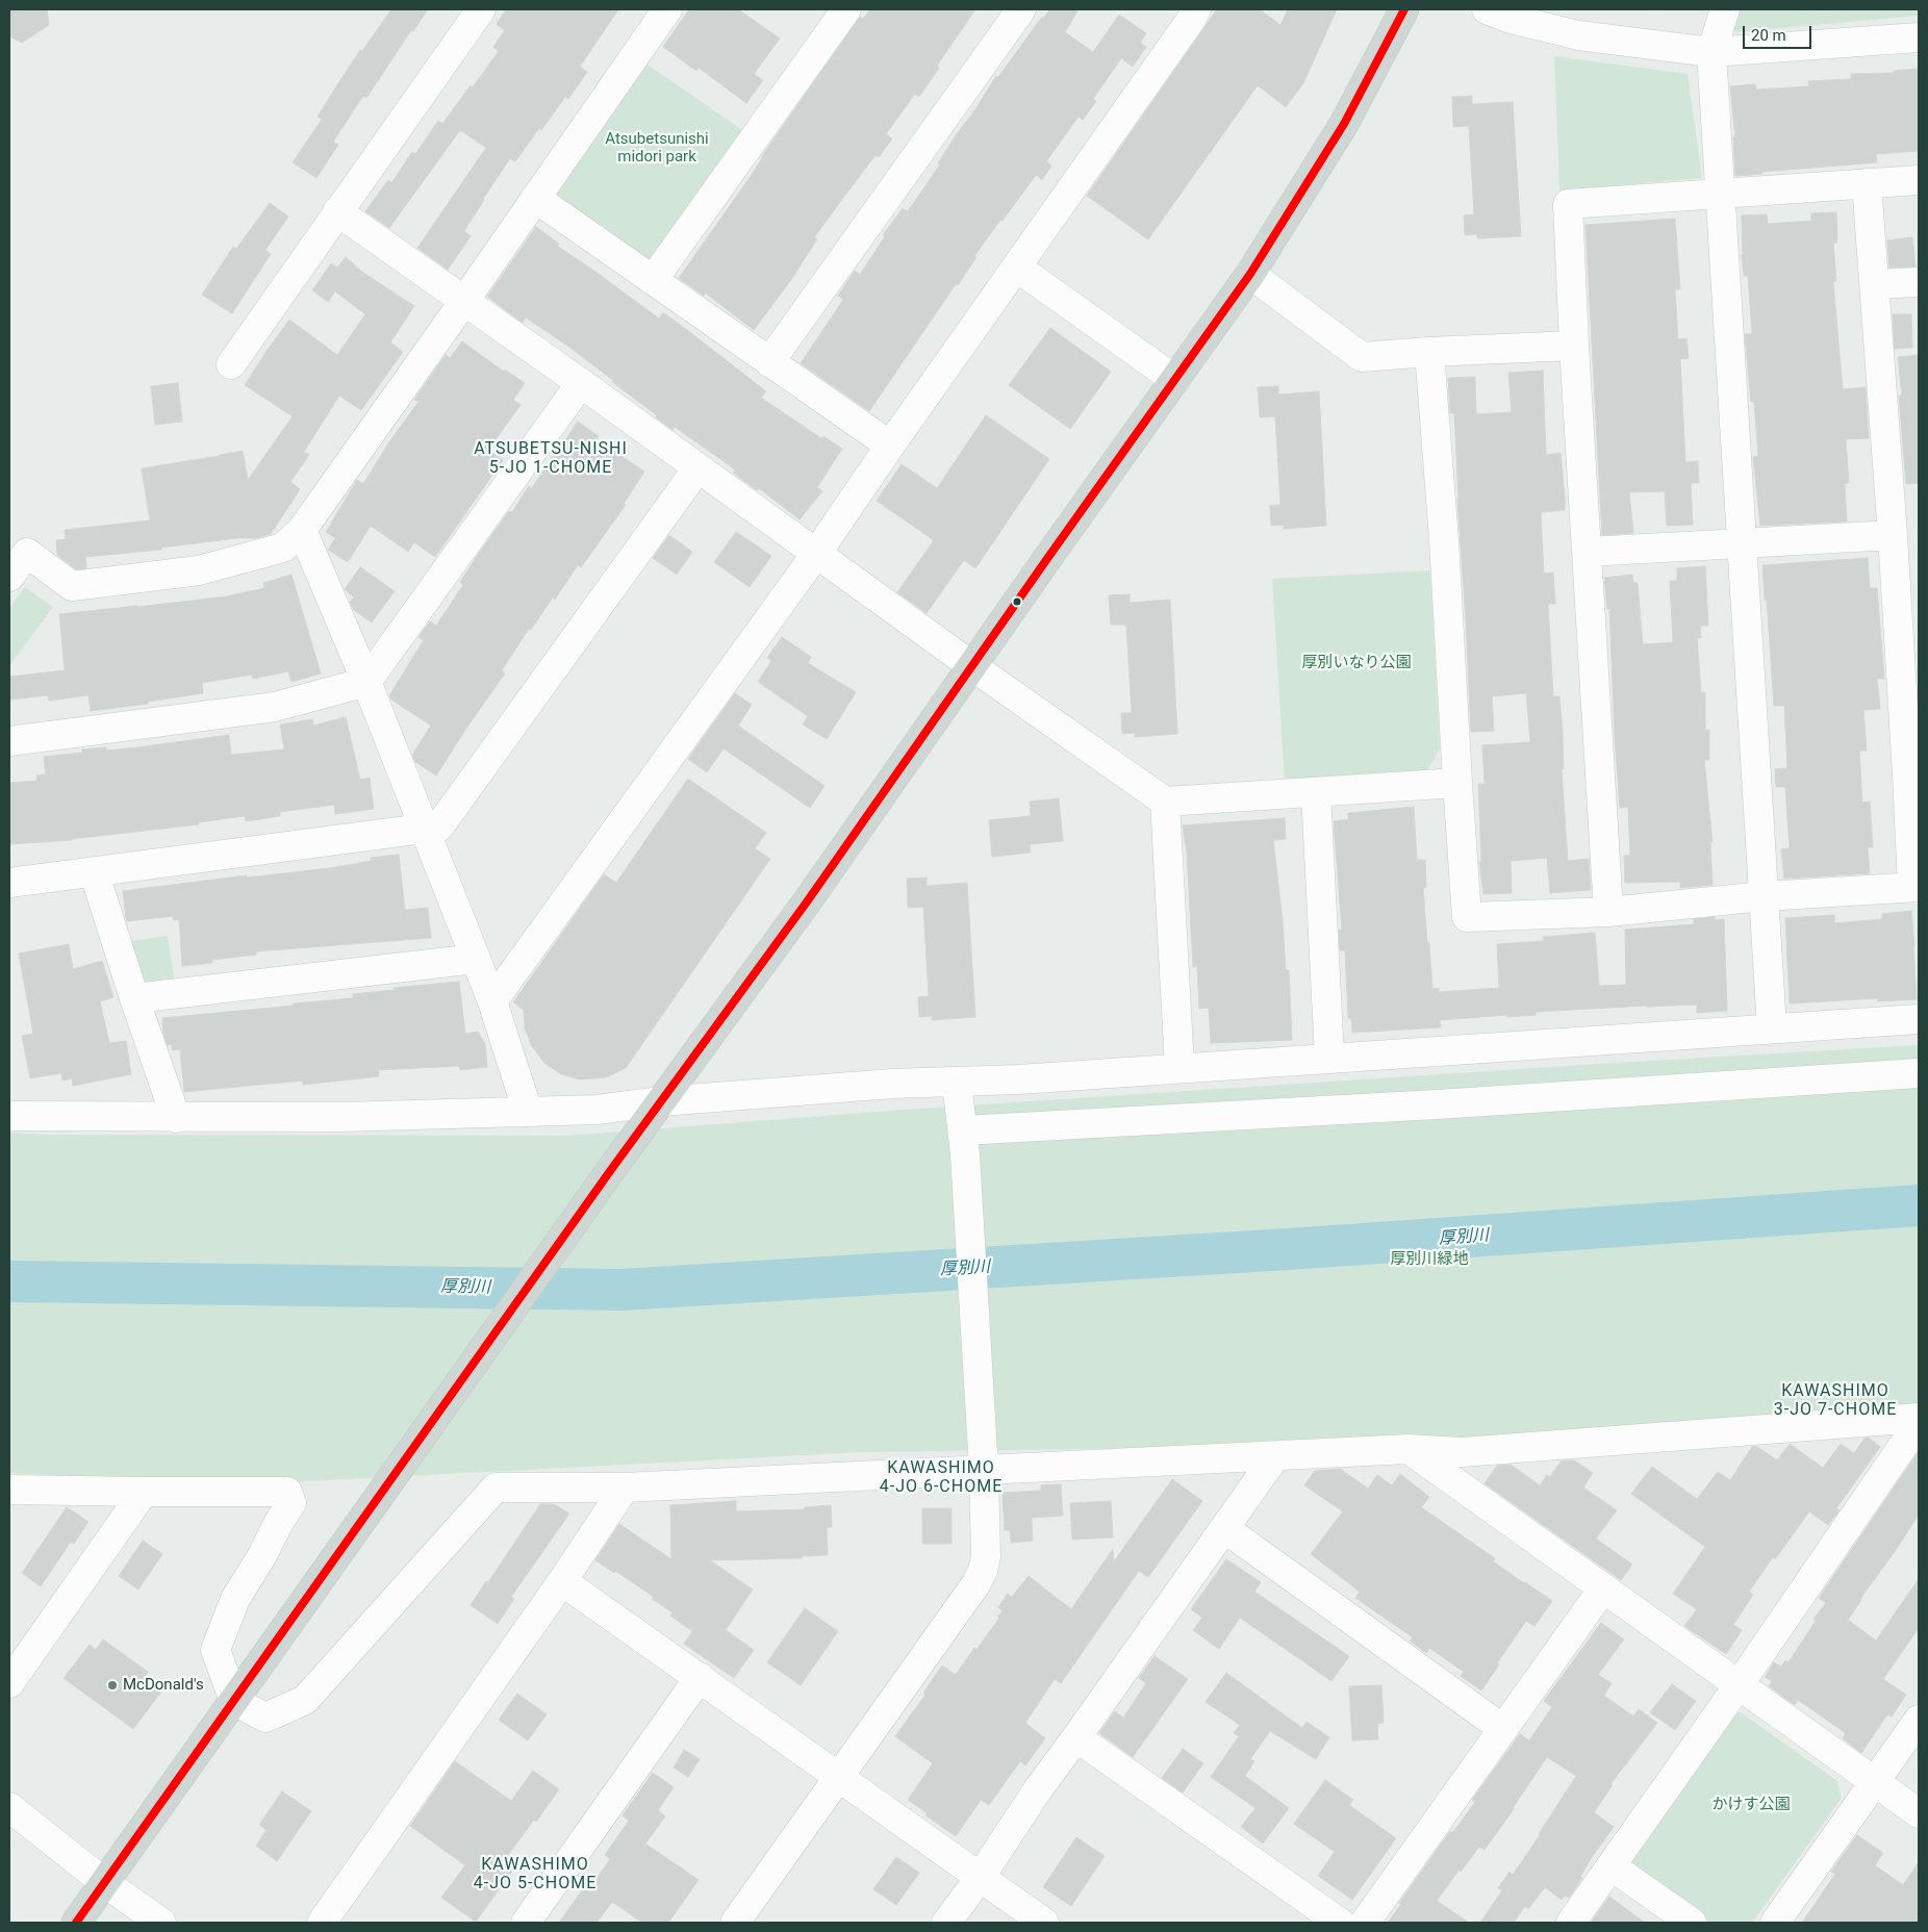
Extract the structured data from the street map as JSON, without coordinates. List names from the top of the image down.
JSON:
{
  "districts": [
    "ATSUBETSU-NISHI 5-JO 1-CHOME",
    "KAWASHIMO 3-JO 7-CHOME",
    "KAWASHIMO 4-JO 6-CHOME",
    "KAWASHIMO 4-JO 5-CHOME"
  ],
  "water": ["厚別川"],
  "parks": [
    "Atsubetsunishi midori park",
    "厚別いなり公園",
    "厚別川緑地",
    "かけす公園"
  ],
  "places": ["McDonald's"],
  "scale_bar": "20 m"
}
